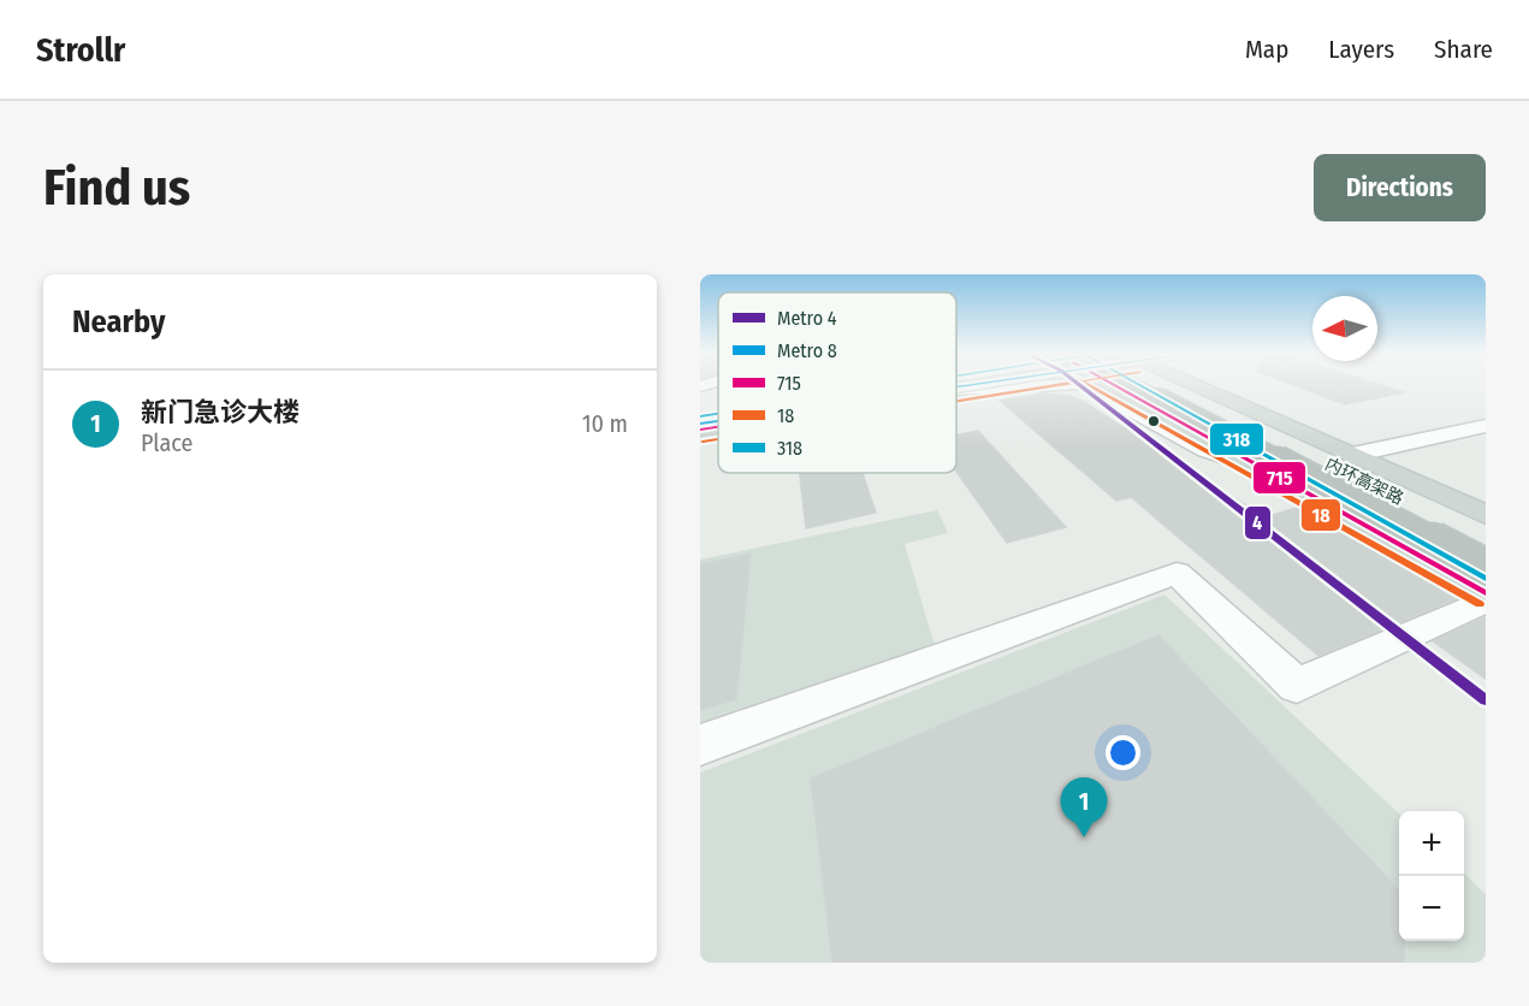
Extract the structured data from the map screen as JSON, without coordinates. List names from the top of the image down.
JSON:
{
  "streets": {
    "highway": ["内环高架路"]
  },
  "lines": [
    "metro line 4",
    "metro line 8",
    "transit line 715",
    "transit line 18",
    "transit line 318"
  ],
  "legend": [
    "Metro 4",
    "Metro 8",
    "715",
    "18",
    "318"
  ],
  "north": "left",
  "page": {
    "header": "Strollr",
    "nav": ["Map", "Layers", "Share"],
    "buttons": "Directions",
    "title": "Find us",
    "heading": "Nearby",
    "list": [
      {
        "mark": "1",
        "name": "新门急诊大楼",
        "note": "Place",
        "value": "10 m"
      }
    ],
    "pins": "1",
    "map_buttons": ["+", "−"]
  }
}
